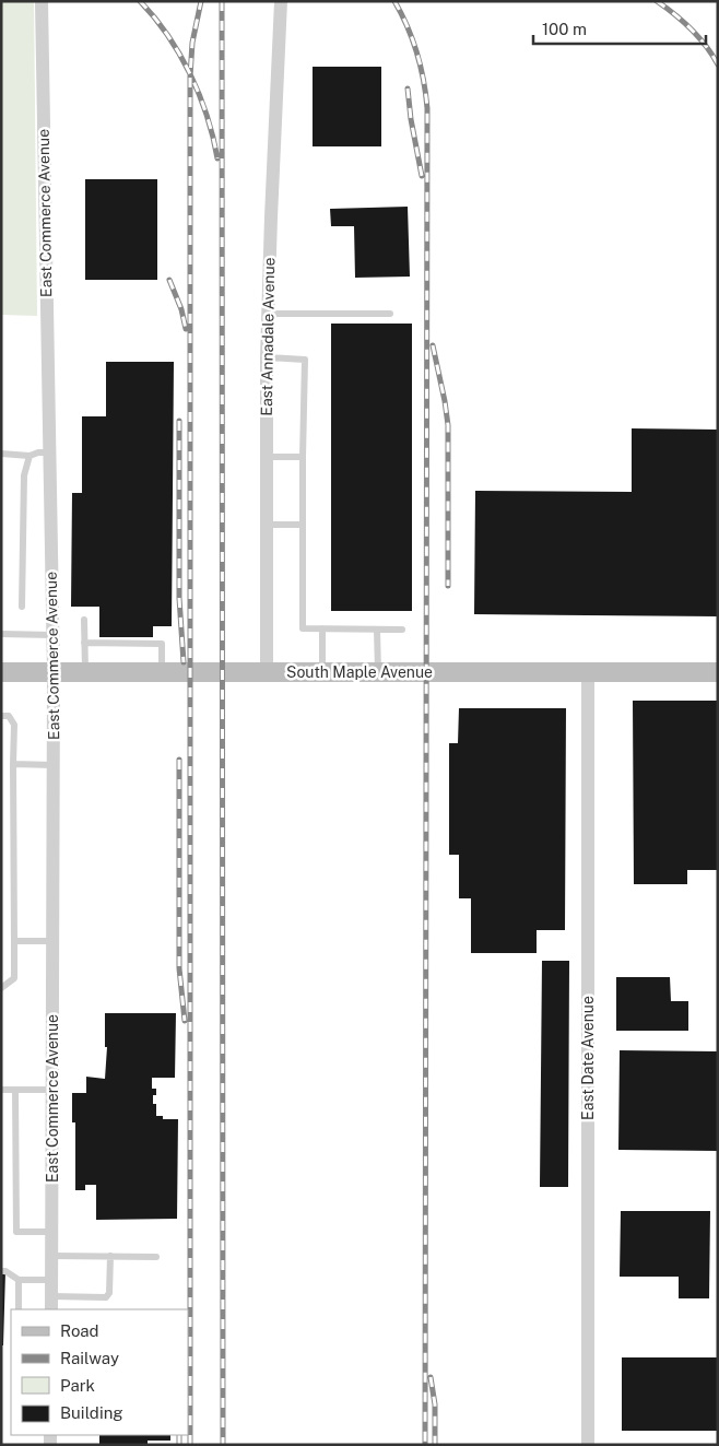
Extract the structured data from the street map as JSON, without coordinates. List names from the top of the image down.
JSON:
{
  "streets": {
    "street": [
      "East Commerce Avenue",
      "East Annadale Avenue",
      "South Maple Avenue",
      "East Date Avenue"
    ]
  },
  "crossings": [
    ["East Commerce Avenue", "South Maple Avenue"],
    ["East Annadale Avenue", "South Maple Avenue"],
    ["South Maple Avenue", "East Date Avenue"]
  ],
  "legend": [
    "Road",
    "Railway",
    "Park",
    "Building"
  ],
  "scale_bar": "100 m"
}
